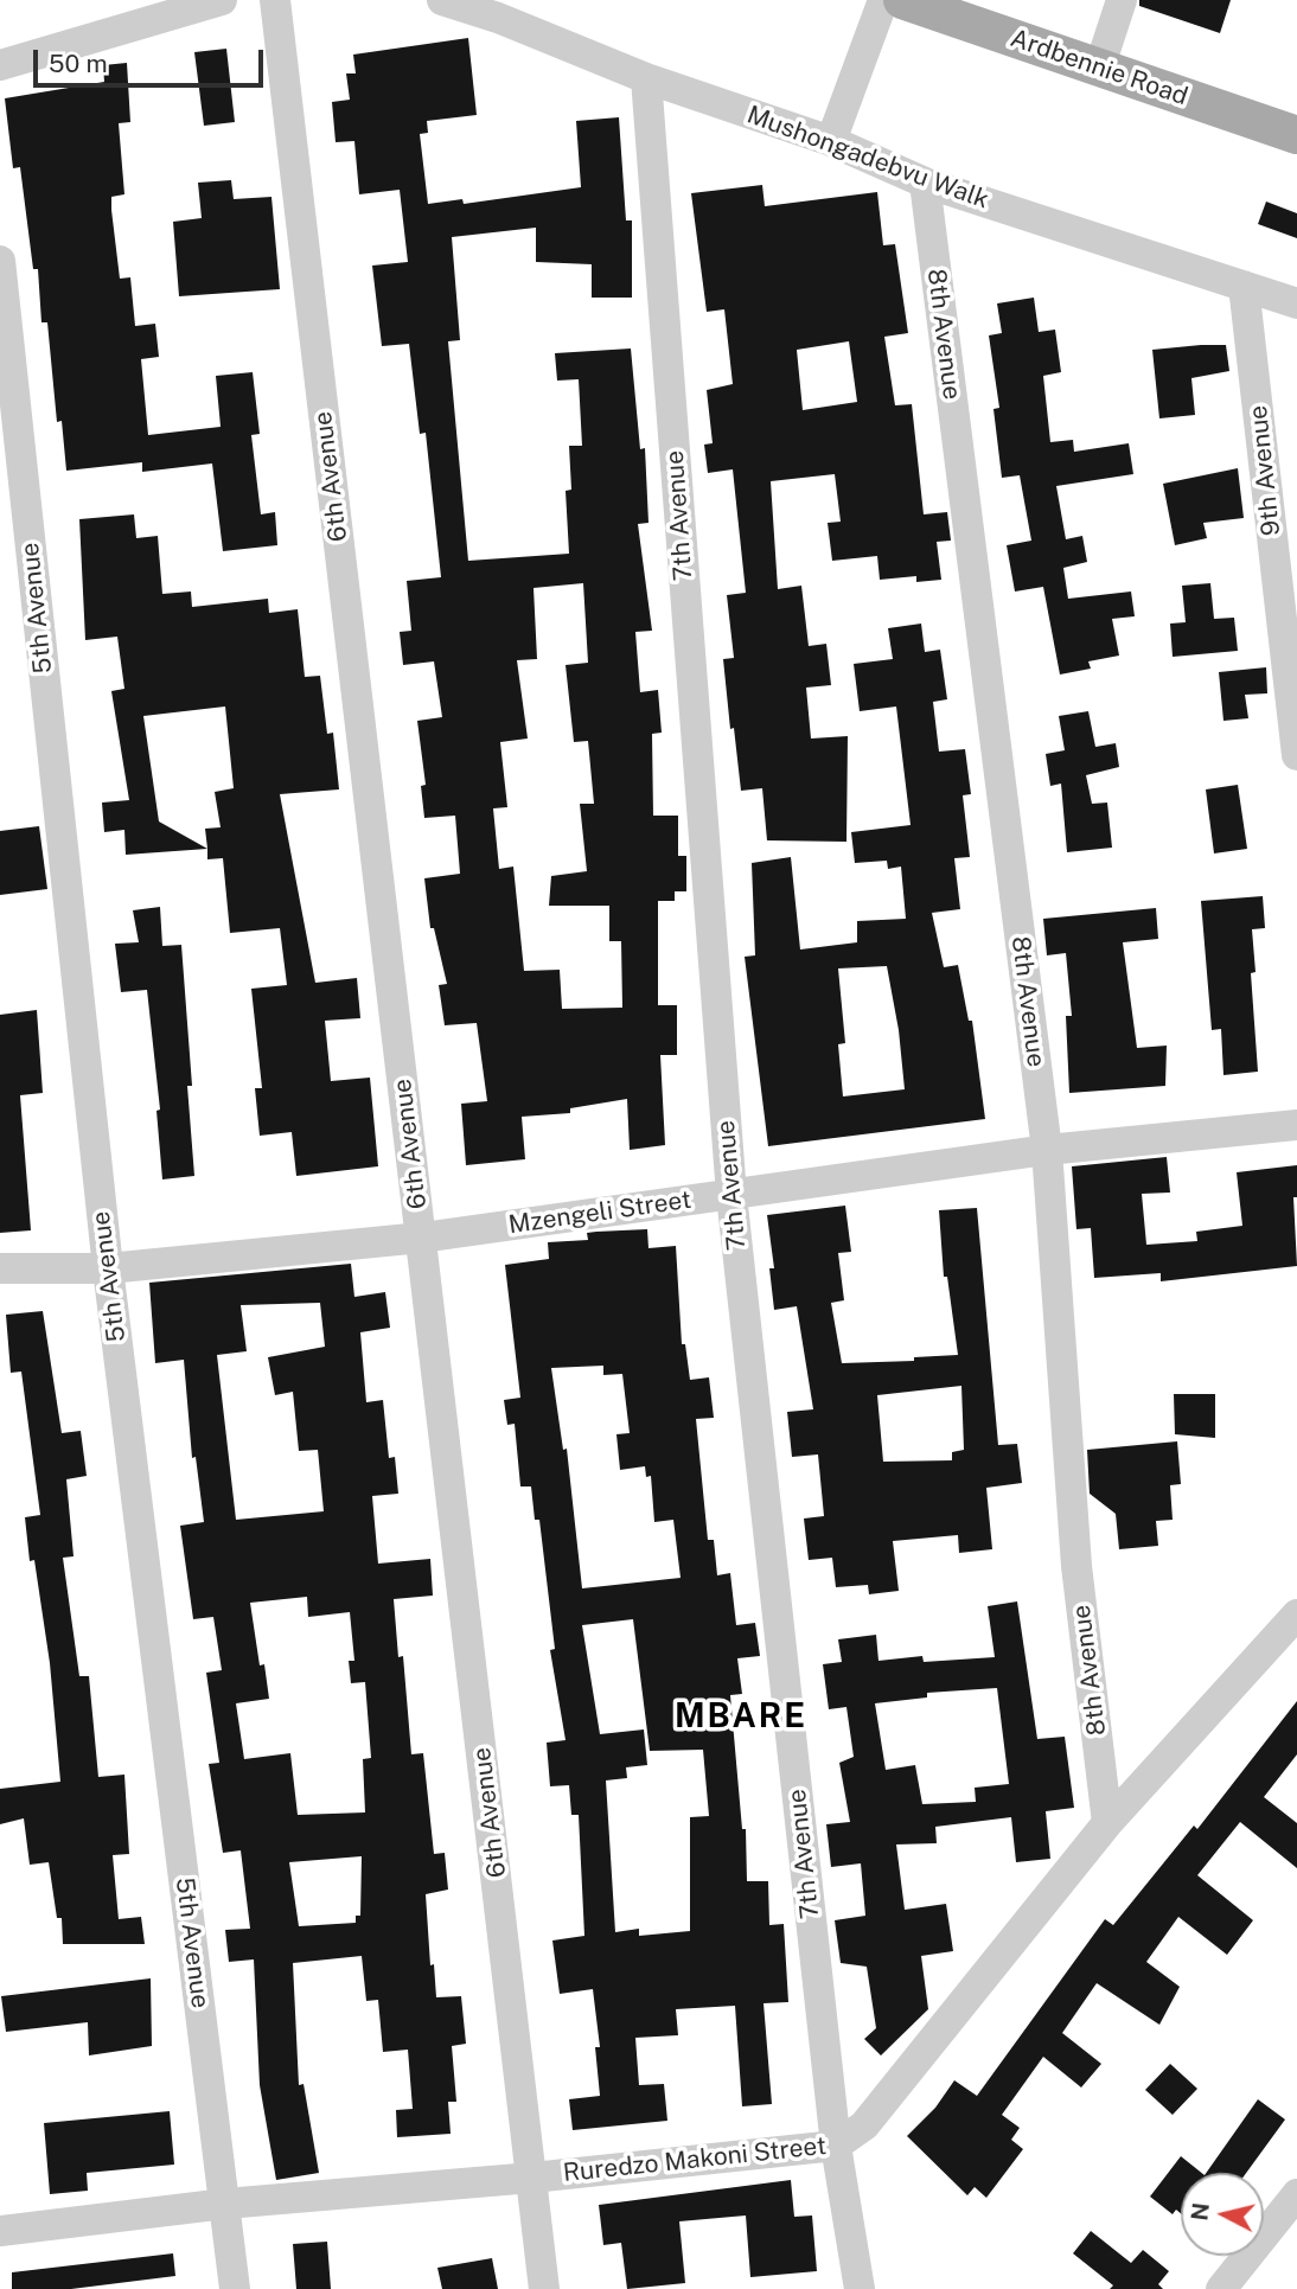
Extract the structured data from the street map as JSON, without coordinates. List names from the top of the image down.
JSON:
{
  "streets": {
    "main road": ["Ardbennie Road"],
    "street": [
      "Mushongadebvu Walk",
      "8th Avenue",
      "9th Avenue",
      "6th Avenue",
      "7th Avenue",
      "5th Avenue",
      "Mzengeli Street",
      "Ruredzo Makoni Street"
    ]
  },
  "crossings": [
    ["Mushongadebvu Walk", "8th Avenue"],
    ["Mushongadebvu Walk", "9th Avenue"],
    ["Mushongadebvu Walk", "7th Avenue"],
    ["8th Avenue", "Mzengeli Street"],
    ["8th Avenue", "Ruredzo Makoni Street"],
    ["6th Avenue", "Mzengeli Street"],
    ["6th Avenue", "Ruredzo Makoni Street"],
    ["7th Avenue", "Mzengeli Street"],
    ["7th Avenue", "Ruredzo Makoni Street"],
    ["5th Avenue", "Mzengeli Street"],
    ["5th Avenue", "Ruredzo Makoni Street"]
  ],
  "districts": ["MBARE"],
  "scale_bar": "50 m",
  "north": "left"
}
